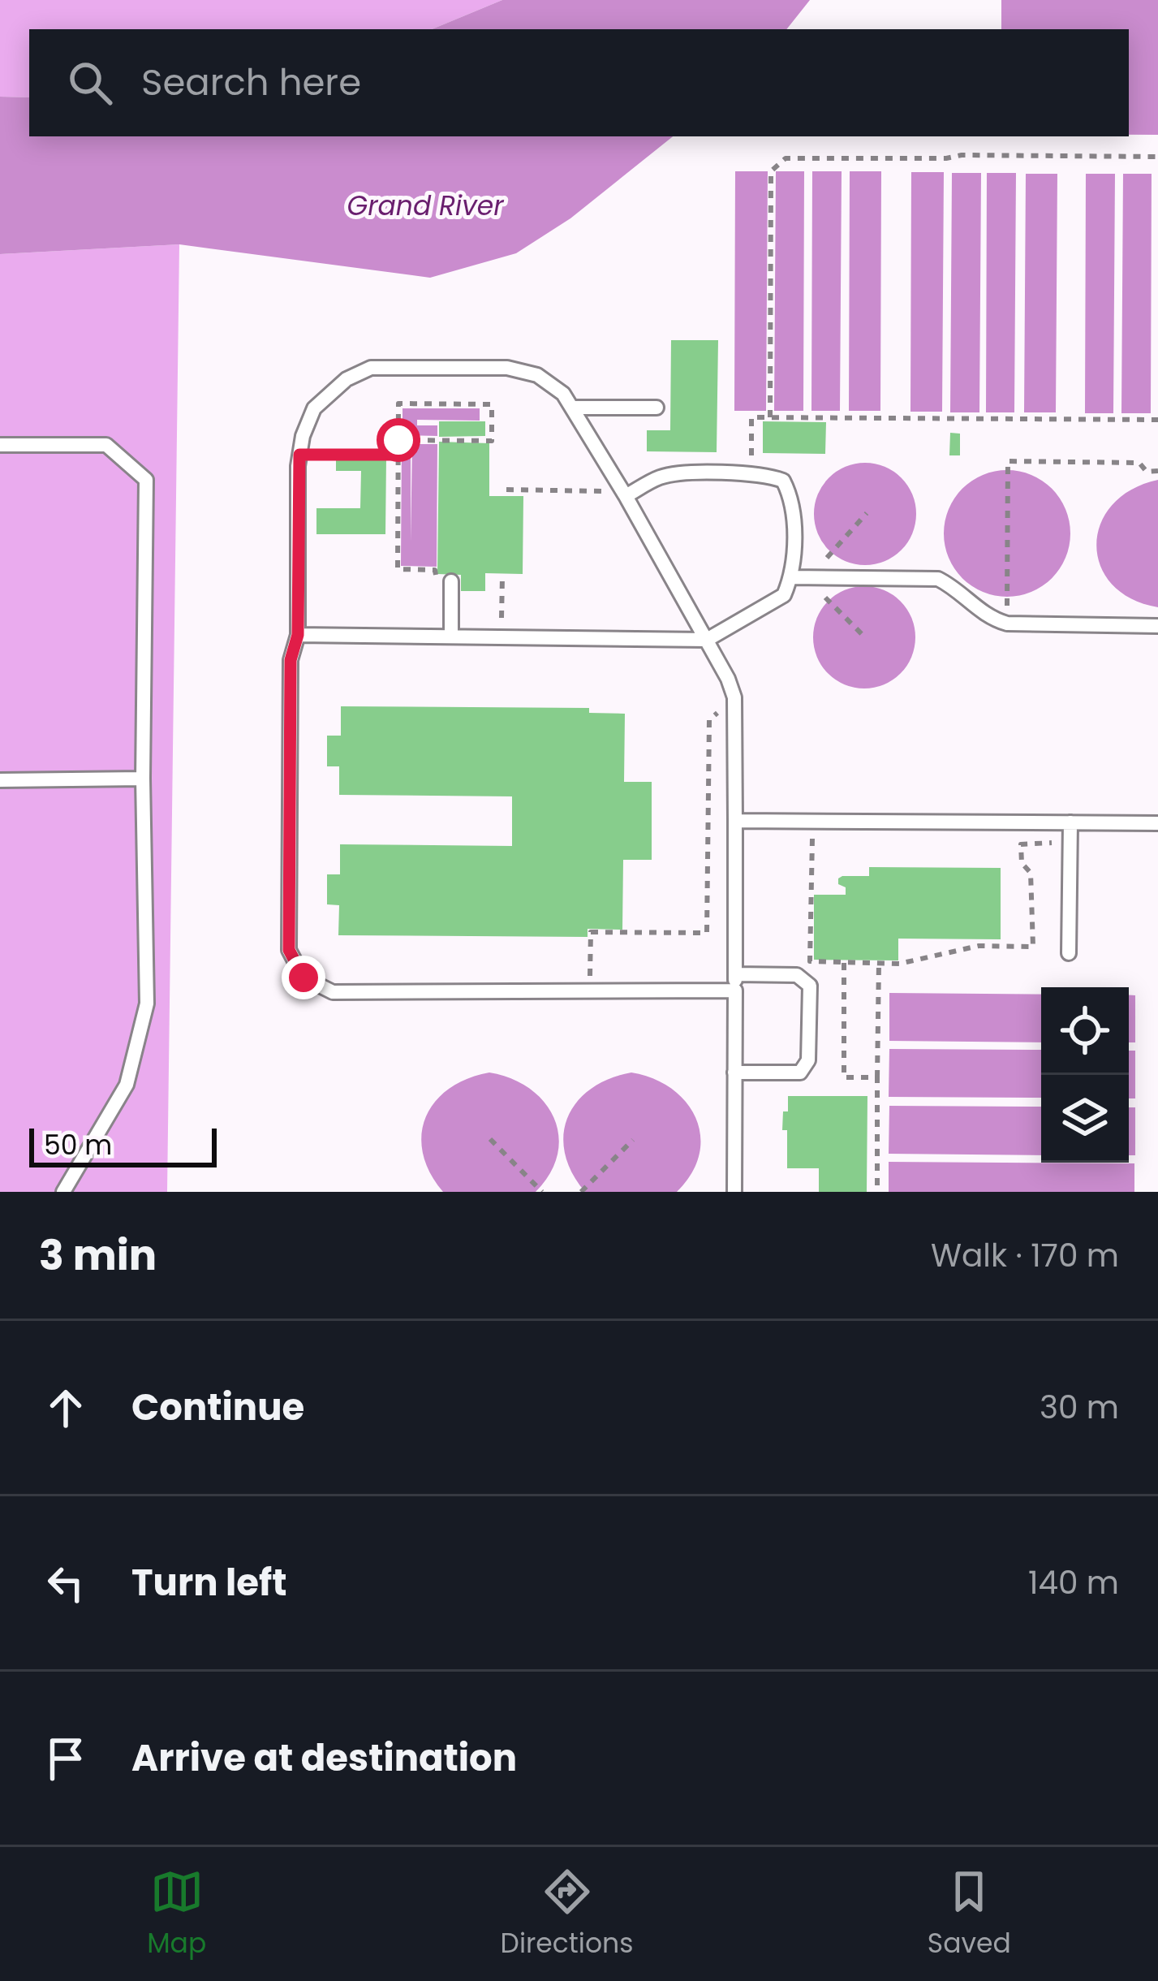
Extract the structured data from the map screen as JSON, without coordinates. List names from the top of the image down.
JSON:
{
  "water": ["Grand River"],
  "scale_bar": "50 m",
  "page": {
    "search": "Search here",
    "scale": "50 m",
    "heading": ["3 min", "Walk · 170 m"],
    "list": [
      ["Continue", "30 m"],
      ["Turn left", "140 m"],
      "Arrive at destination"
    ],
    "nav": ["Map", "Directions", "Saved"]
  }
}
